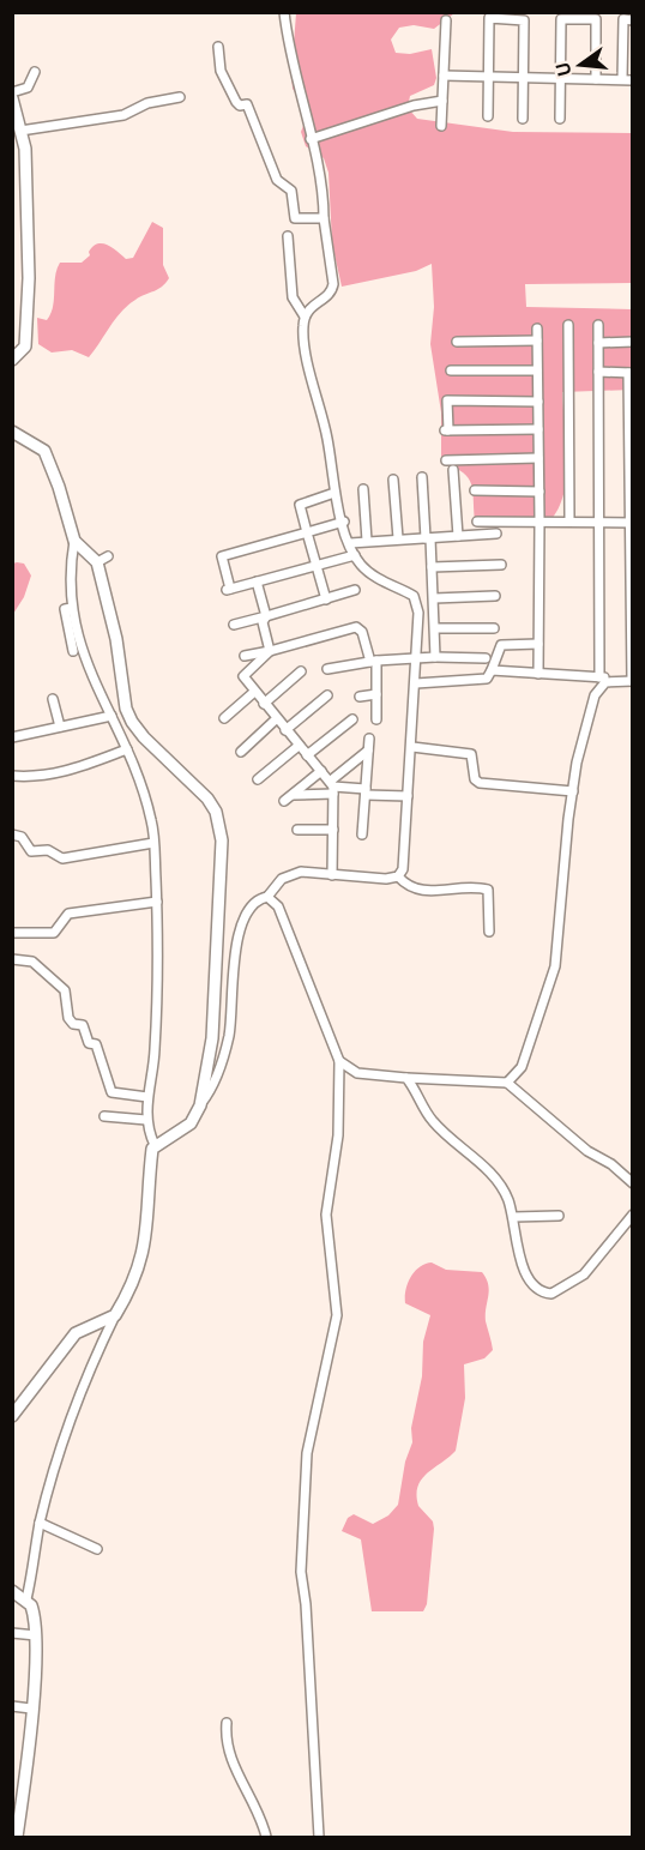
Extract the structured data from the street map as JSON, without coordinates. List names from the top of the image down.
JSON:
{
  "north": "left"
}
